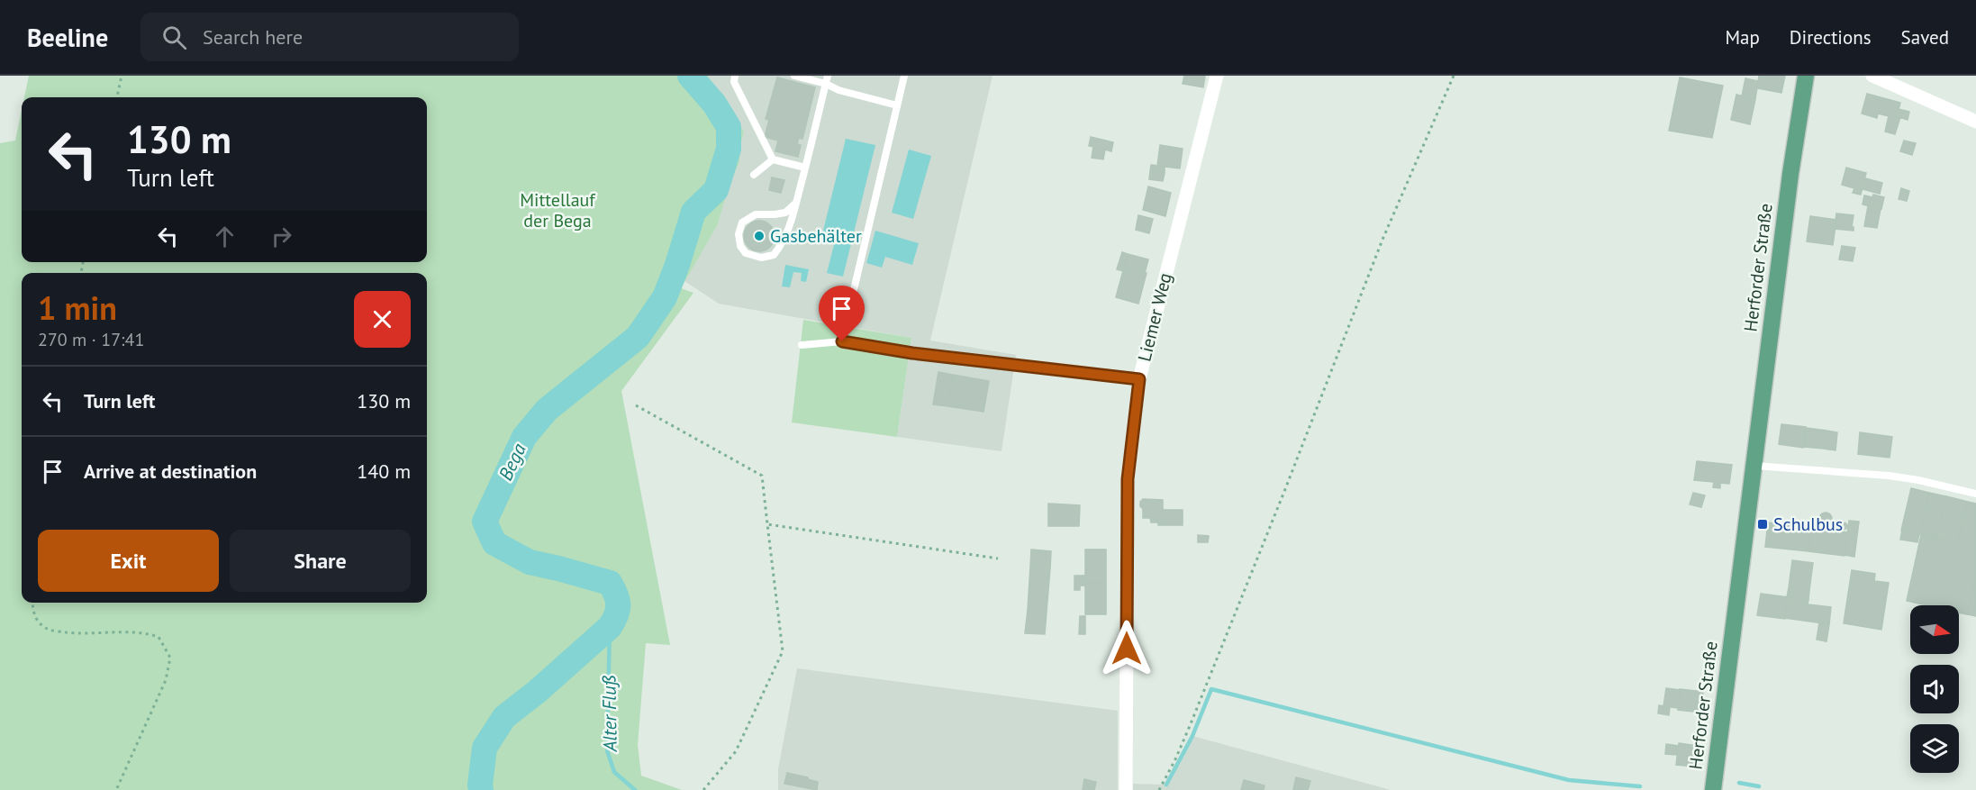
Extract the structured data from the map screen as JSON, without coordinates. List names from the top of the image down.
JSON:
{
  "streets": {
    "main road": ["Herforder Straße"],
    "street": ["Liemer Weg"]
  },
  "water": ["Bega", "Alter Fluß"],
  "parks": ["Mittellauf der Bega"],
  "places": {
    "other": ["Gasbehälter"],
    "transit": ["Schulbus"]
  },
  "north": "right",
  "page": {
    "header": "Beeline",
    "search": "Search here",
    "nav": ["Map", "Directions", "Saved"],
    "turn": ["130 m", "Turn left"],
    "heading": ["1 min", "270 m · 17:41"],
    "list": [
      {
        "name": "Turn left",
        "value": "130 m"
      },
      {
        "name": "Arrive at destination",
        "value": "140 m"
      }
    ],
    "buttons": ["Exit", "Share"]
  }
}
